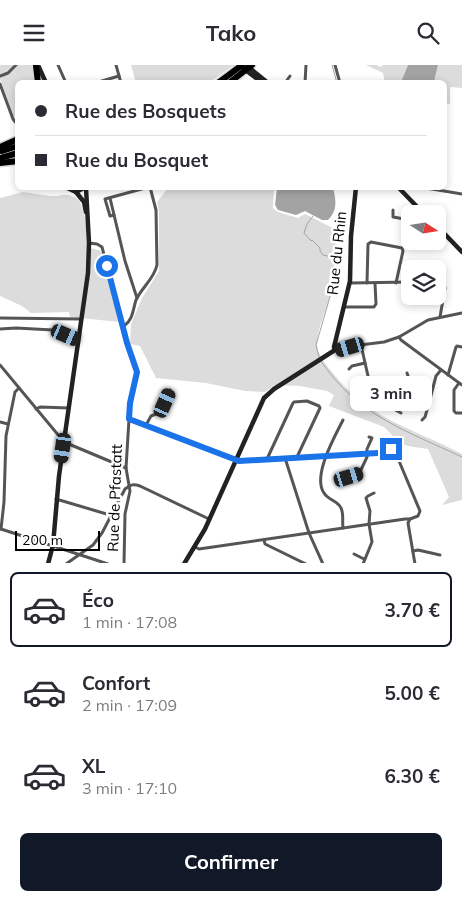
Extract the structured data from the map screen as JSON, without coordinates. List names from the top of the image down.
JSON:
{
  "streets": {
    "main road": ["Rue du Rhin"],
    "street": ["Rue de Pfastatt"]
  },
  "scale_bar": "200 m",
  "north": "right",
  "page": {
    "header": "Tako",
    "banner": ["Rue des Bosquets", "Rue du Bosquet"],
    "bubble": "3 min",
    "scale": "200 m",
    "list": [
      {
        "name": "Éco",
        "note": "1 min · 17:08",
        "value": "3.70 €"
      },
      {
        "name": "Confort",
        "note": "2 min · 17:09",
        "value": "5.00 €"
      },
      {
        "name": "XL",
        "note": "3 min · 17:10",
        "value": "6.30 €"
      }
    ],
    "buttons": "Confirmer"
  }
}
